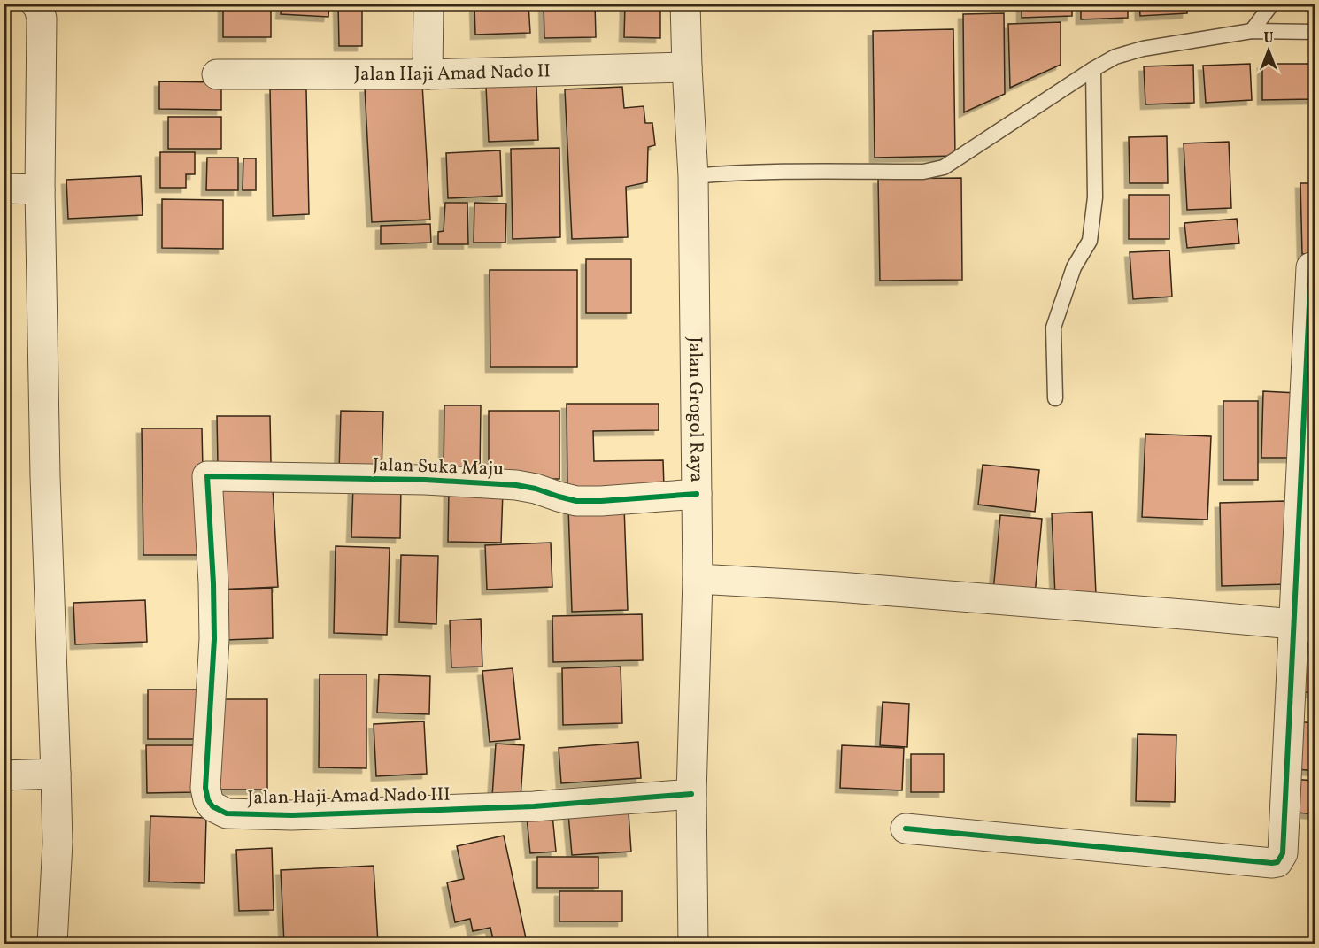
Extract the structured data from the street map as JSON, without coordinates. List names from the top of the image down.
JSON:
{
  "streets": {
    "street": [
      "Jalan Haji Amad Nado II",
      "Jalan Grogol Raya",
      "Jalan Suka Maju",
      "Jalan Haji Amad Nado III"
    ]
  },
  "crossings": [
    ["Jalan Haji Amad Nado II", "Jalan Grogol Raya"],
    ["Jalan Grogol Raya", "Jalan Suka Maju"],
    ["Jalan Grogol Raya", "Jalan Haji Amad Nado III"],
    ["Jalan Suka Maju", "Jalan Haji Amad Nado III"]
  ],
  "north": "top"
}
